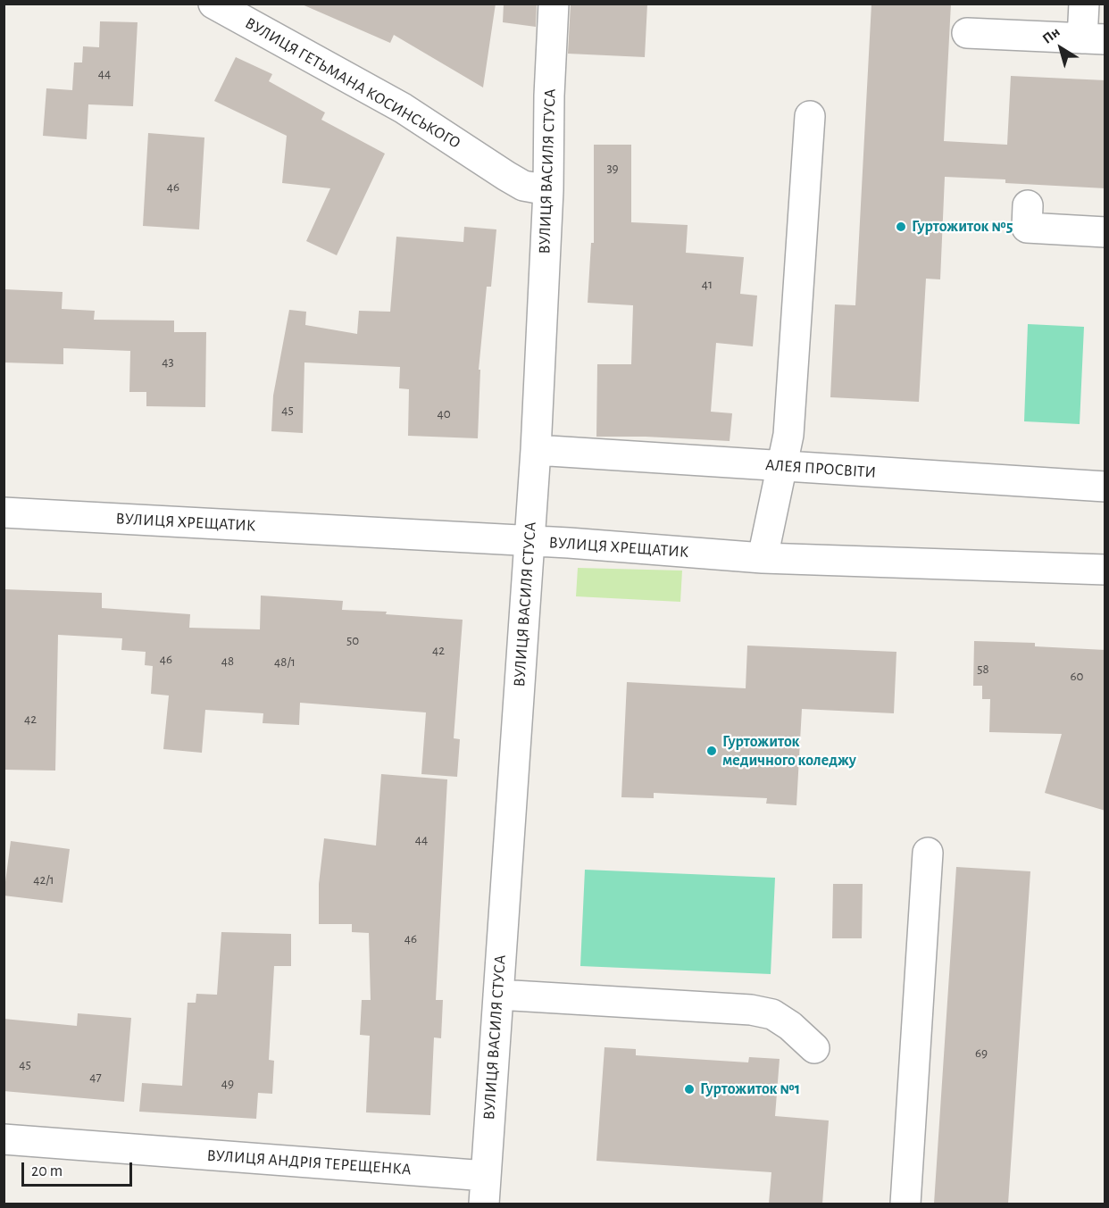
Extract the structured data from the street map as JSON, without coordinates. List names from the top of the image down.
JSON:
{
  "streets": {
    "street": [
      "ВУЛИЦЯ ГЕТЬМАНА КОСИНСЬКОГО",
      "ВУЛИЦЯ ВАСИЛЯ СТУСА",
      "АЛЕЯ ПРОСВІТИ",
      "ВУЛИЦЯ ХРЕЩАТИК",
      "ВУЛИЦЯ АНДРІЯ ТЕРЕЩЕНКА"
    ]
  },
  "crossings": [
    ["ВУЛИЦЯ ГЕТЬМАНА КОСИНСЬКОГО", "ВУЛИЦЯ ВАСИЛЯ СТУСА"],
    ["ВУЛИЦЯ ВАСИЛЯ СТУСА", "АЛЕЯ ПРОСВІТИ"],
    ["ВУЛИЦЯ ВАСИЛЯ СТУСА", "ВУЛИЦЯ ХРЕЩАТИК"],
    ["ВУЛИЦЯ ВАСИЛЯ СТУСА", "ВУЛИЦЯ АНДРІЯ ТЕРЕЩЕНКА"]
  ],
  "places": ["Гуртожиток №5", "Гуртожиток медичного коледжу", "Гуртожиток №1"],
  "house_numbers": [
    "44",
    "39",
    "46",
    "41",
    "43",
    "45",
    "40",
    "50",
    "42",
    "46",
    "48",
    "48/1",
    "58",
    "60",
    "42",
    "44",
    "42/1",
    "46",
    "69",
    "45",
    "47",
    "49"
  ],
  "scale_bar": "20 m",
  "north": "top left"
}
